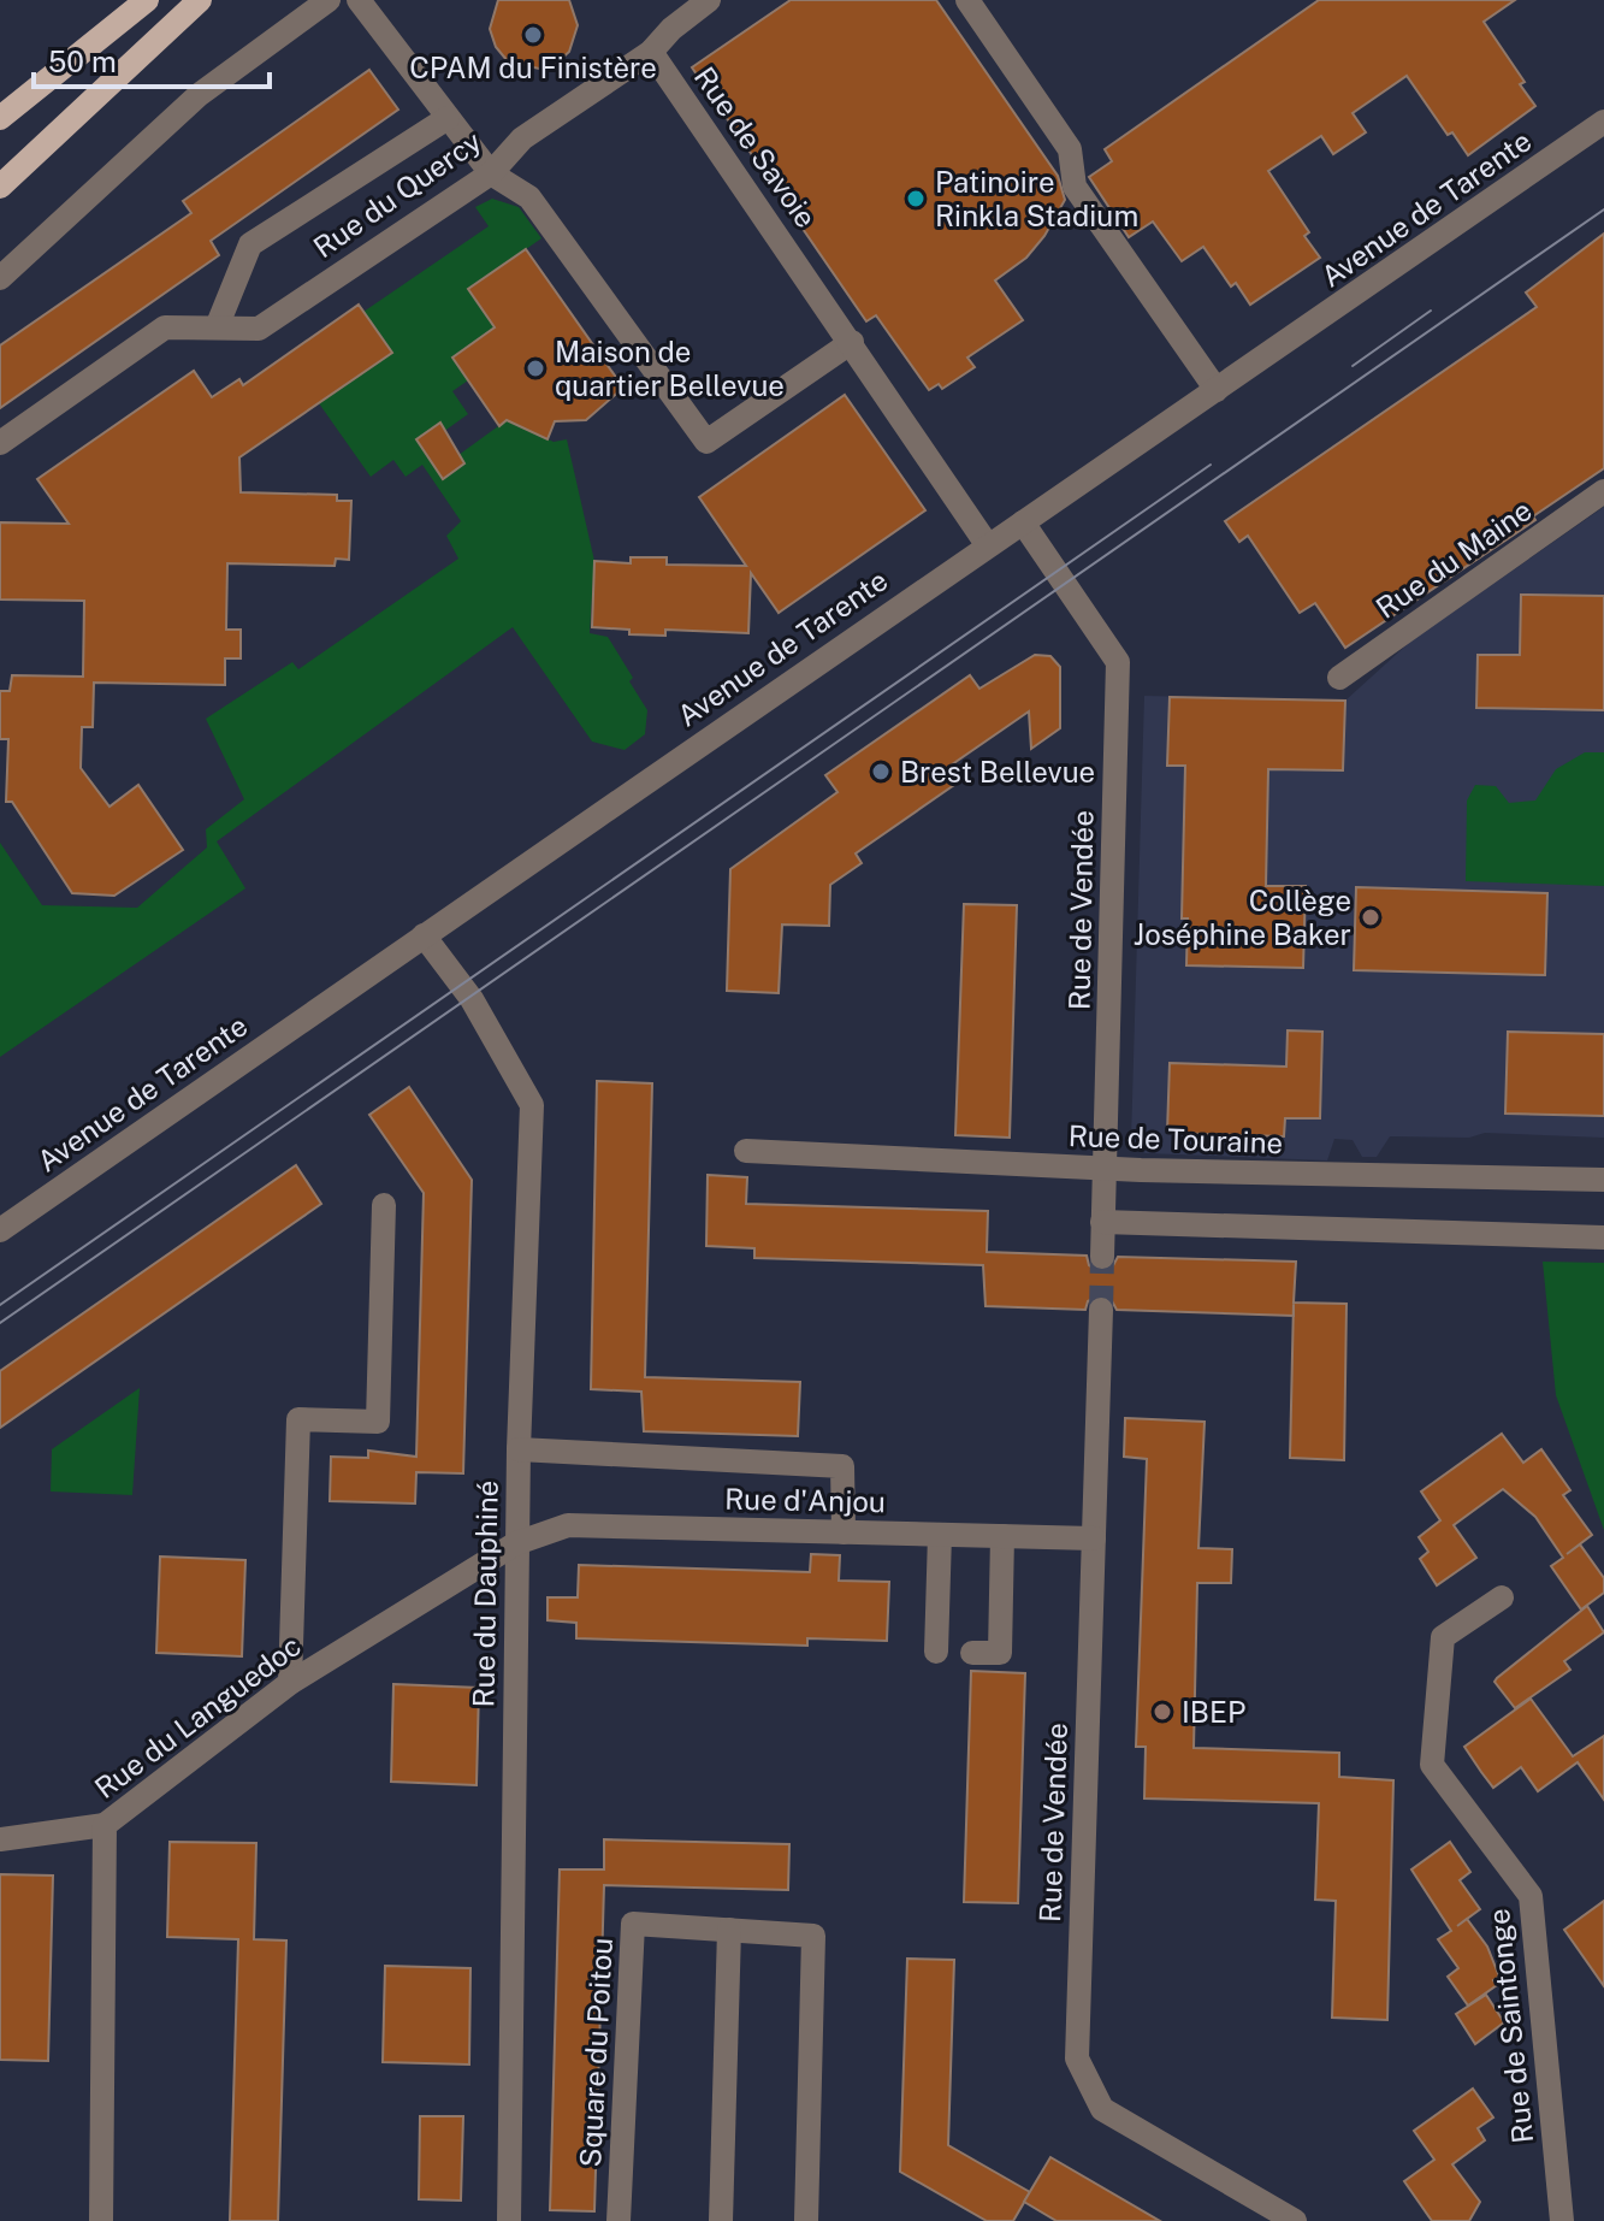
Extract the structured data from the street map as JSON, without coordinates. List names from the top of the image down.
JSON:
{
  "streets": {
    "street": [
      "Rue de Savoie",
      "Rue du Quercy",
      "Avenue de Tarente",
      "Rue du Maine",
      "Rue de Vendée",
      "Rue de Touraine",
      "Rue d'Anjou",
      "Rue du Dauphiné",
      "Rue du Languedoc",
      "Rue de Saintonge",
      "Square du Poitou"
    ]
  },
  "crossings": [
    ["Rue de Savoie", "Rue du Quercy"],
    ["Rue de Savoie", "Avenue de Tarente"],
    ["Avenue de Tarente", "Rue de Vendée"],
    ["Avenue de Tarente", "Rue du Dauphiné"],
    ["Rue de Vendée", "Rue de Touraine"],
    ["Rue de Vendée", "Rue d'Anjou"],
    ["Rue d'Anjou", "Rue du Dauphiné"],
    ["Rue d'Anjou", "Rue du Languedoc"],
    ["Rue du Dauphiné", "Rue du Languedoc"]
  ],
  "places": [
    "CPAM du Finistère",
    "Patinoire Rinkla Stadium",
    "Maison de quartier Bellevue",
    "Brest Bellevue",
    "Collège Joséphine Baker",
    "IBEP"
  ],
  "scale_bar": "50 m"
}
